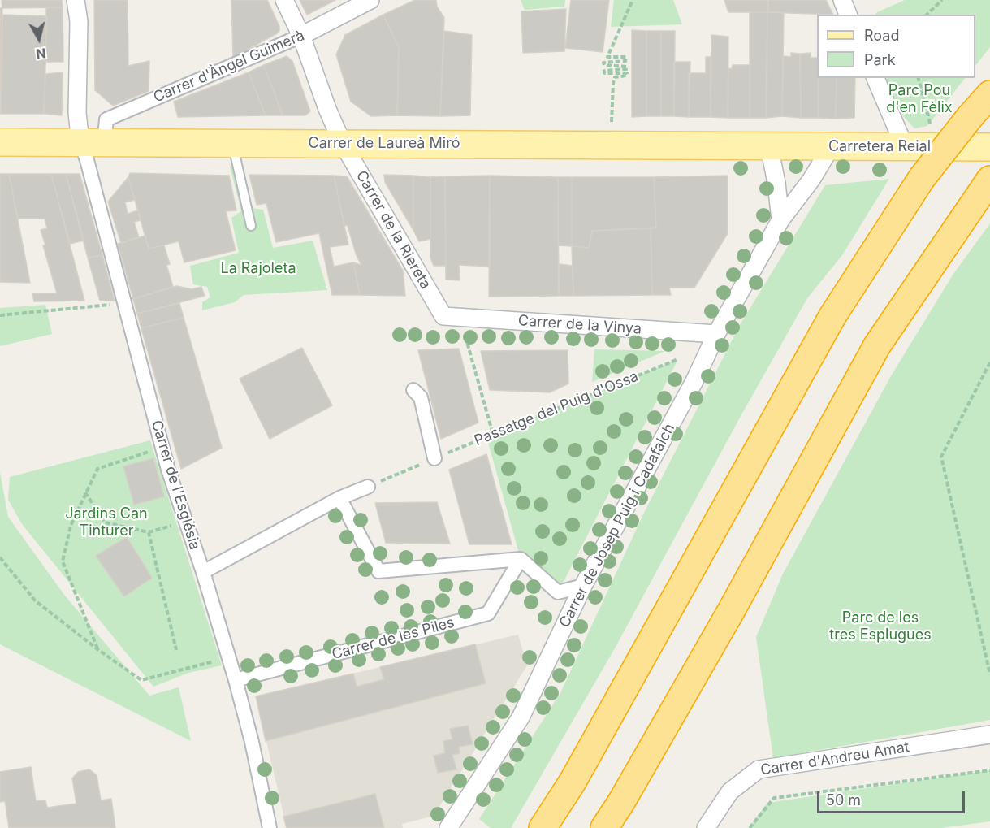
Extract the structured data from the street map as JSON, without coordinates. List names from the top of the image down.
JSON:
{
  "streets": {
    "main road": ["Carrer de Laureà Miró", "Carretera Reial"],
    "street": [
      "Carrer d'Àngel Guimerà",
      "Carrer de la Riereta",
      "Carrer de la Vinya",
      "Carrer de l'Església",
      "Carrer de Josep Puig i Cadafalch",
      "Carrer de les Piles",
      "Carrer d'Andreu Amat"
    ],
    "path": ["Passatge del Puig d'Ossa"]
  },
  "crossings": [
    ["Carrer d'Àngel Guimerà", "Carrer de Laureà Miró"],
    ["Carrer d'Àngel Guimerà", "Carrer de la Riereta"],
    ["Carrer d'Àngel Guimerà", "Carrer de l'Església"],
    ["Carrer de Laureà Miró", "Carretera Reial"],
    ["Carrer de Laureà Miró", "Carrer de la Riereta"],
    ["Carrer de Laureà Miró", "Carrer de l'Església"],
    ["Carretera Reial", "Carrer de Josep Puig i Cadafalch"],
    ["Carrer de la Riereta", "Carrer de la Vinya"],
    ["Carrer de la Vinya", "Carrer de Josep Puig i Cadafalch"],
    ["Carrer de l'Església", "Carrer de les Piles"]
  ],
  "parks": [
    "Parc Pou d'en Fèlix",
    "La Rajoleta",
    "Jardins Can Tinturer",
    "Parc de les tres Esplugues"
  ],
  "legend": ["Road", "Park"],
  "scale_bar": "50 m",
  "north": "bottom"
}
